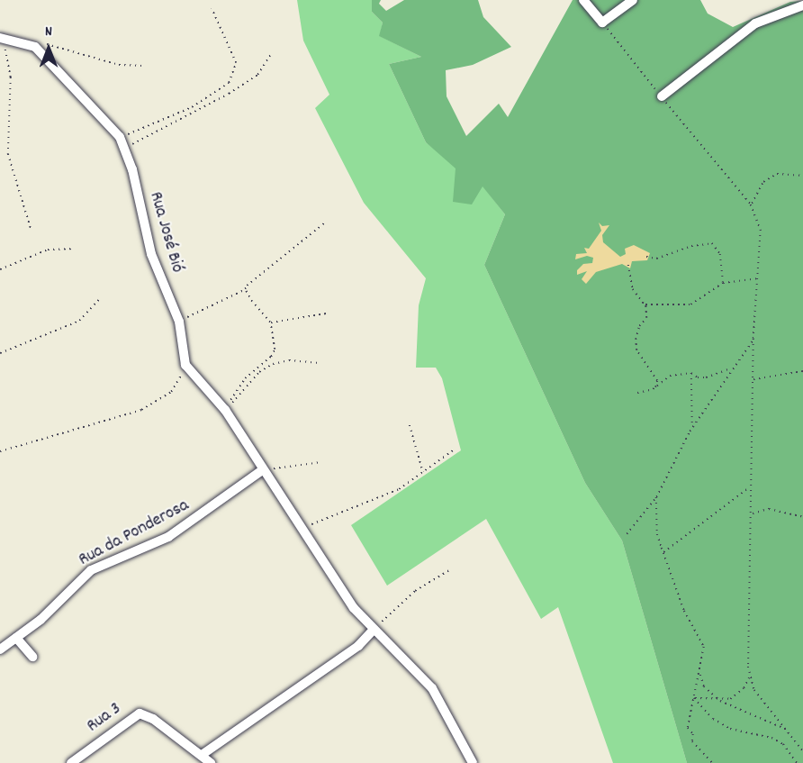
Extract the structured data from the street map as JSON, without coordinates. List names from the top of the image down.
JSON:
{
  "streets": {
    "street": ["Rua José Bió", "Rua da Ponderosa", "Rua 3"]
  },
  "north": "top"
}
